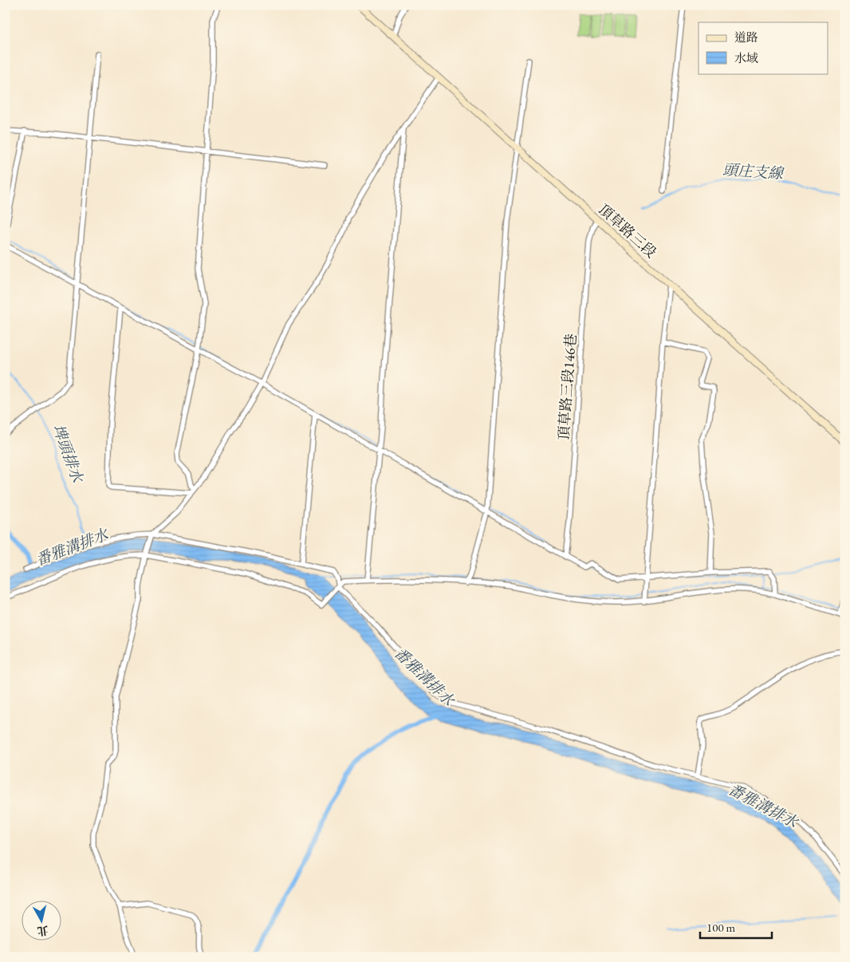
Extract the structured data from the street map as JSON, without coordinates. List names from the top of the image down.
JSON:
{
  "streets": {
    "street": ["頂草路三段", "頂草路三段146巷"]
  },
  "crossings": [
    ["頂草路三段", "頂草路三段146巷"]
  ],
  "water": ["頭庄支線", "埤頭排水", "番雅溝排水"],
  "legend": ["道路", "水域"],
  "scale_bar": "100 m",
  "north": "bottom"
}
